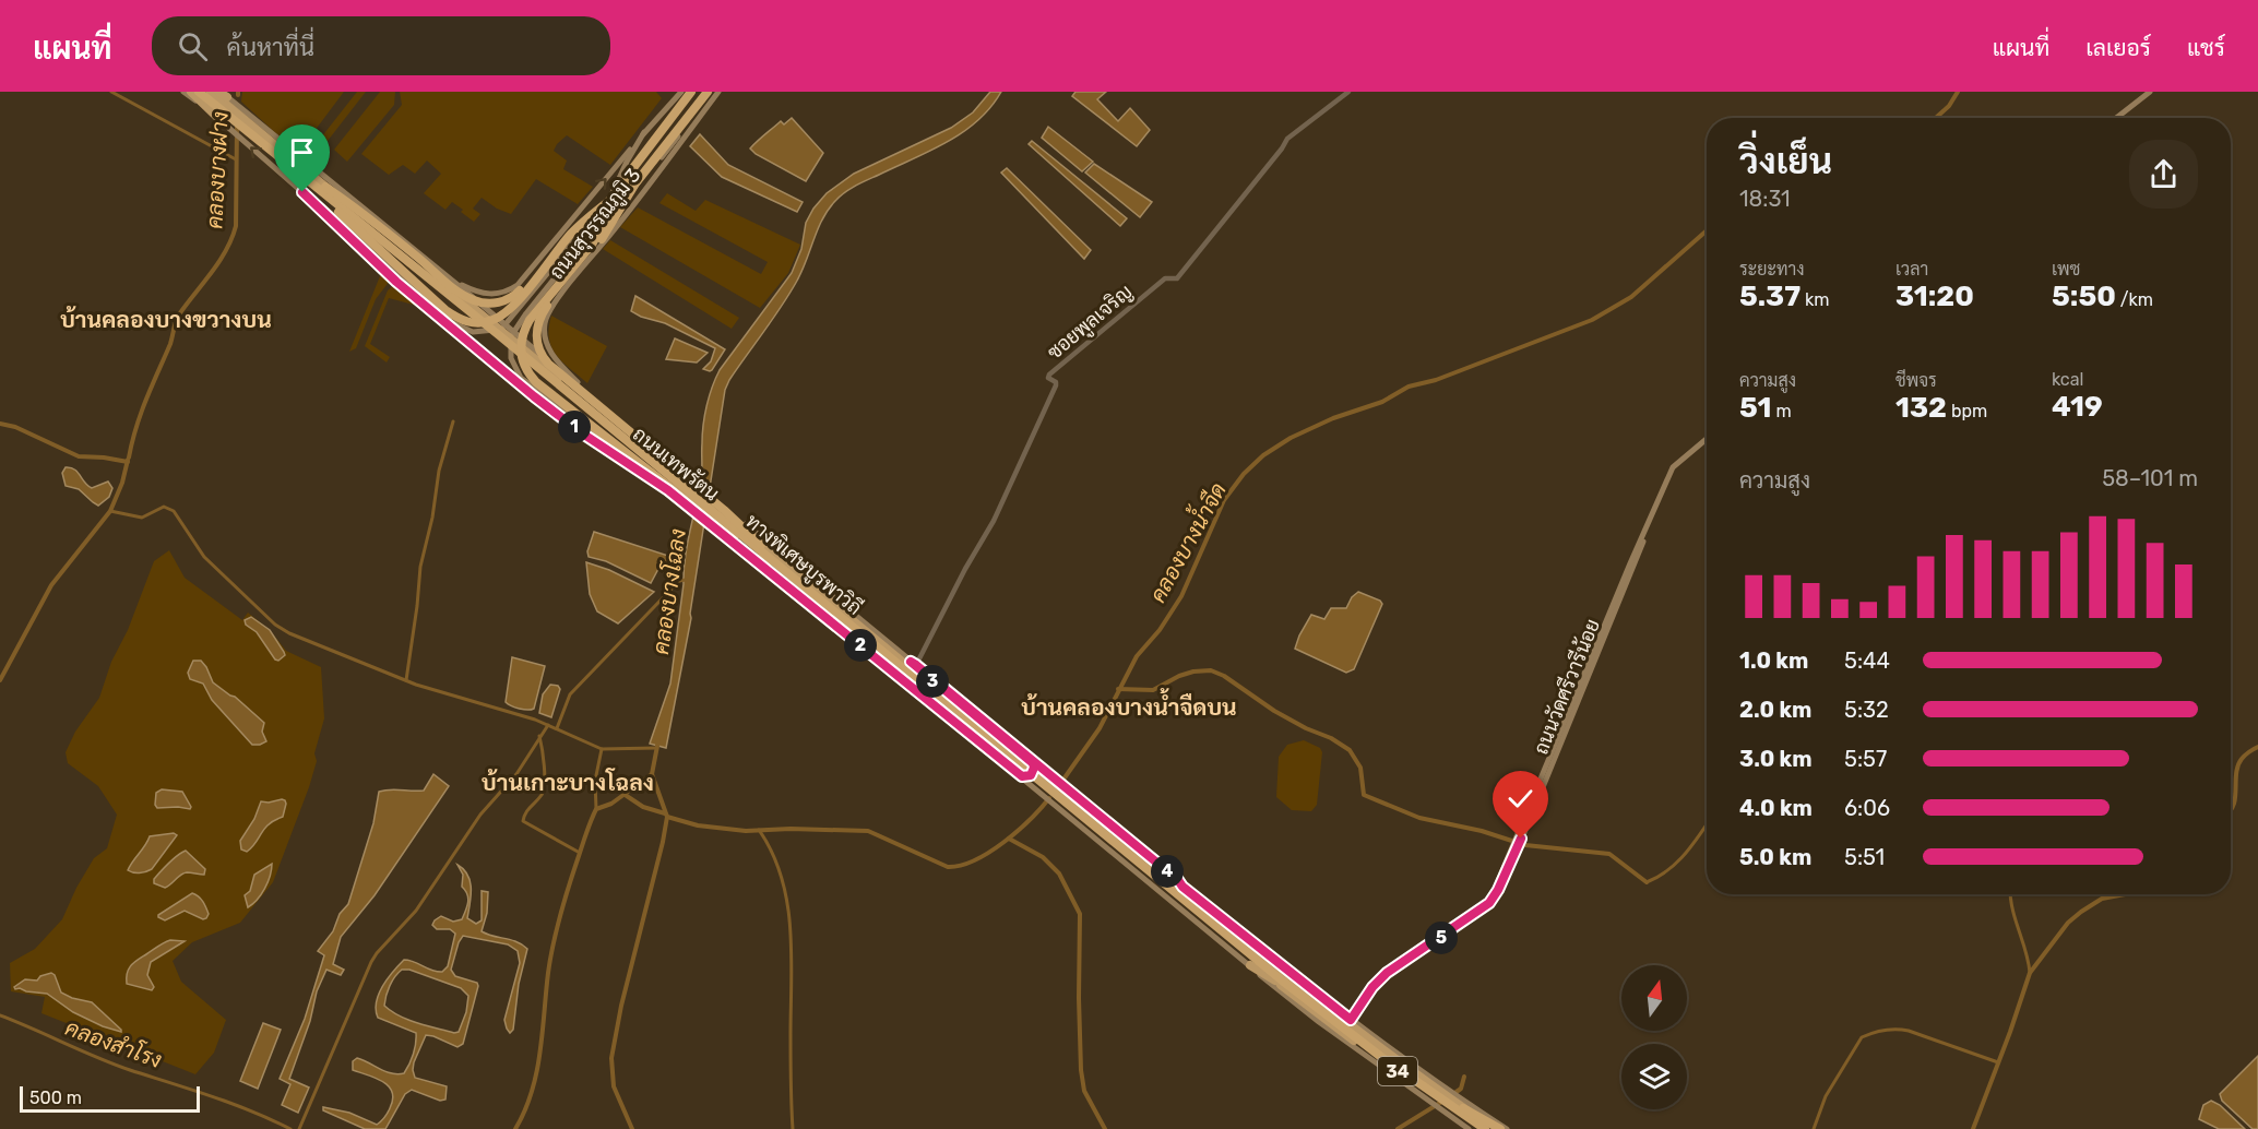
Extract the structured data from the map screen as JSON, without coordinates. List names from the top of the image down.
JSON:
{
  "streets": {
    "highway": ["ถนนเทพรัตน", "ทางพิเศษบูรพาวิถี", "34"],
    "main road": ["ถนนสุวรรณภูมิ 3", "ถนนวัดศรีวารีน้อย"],
    "street": ["ซอยพูลเจริญ"]
  },
  "crossings": [
    ["ซอยพูลเจริญ", "ถนนเทพรัตน"],
    ["ถนนเทพรัตน", "ทางพิเศษบูรพาวิถี"],
    ["ถนนเทพรัตน", "ถนนวัดศรีวารีน้อย"]
  ],
  "districts": ["บ้านคลองบางขวางบน", "บ้านคลองบางน้ำจืดบน", "บ้านเกาะบางโฉลง"],
  "water": [
    "คลองบางฝาง",
    "คลองบางน้ำจืด",
    "คลองบางโฉลง",
    "คลองสำโรง"
  ],
  "scale_bar": "500 m",
  "north": "top",
  "page": {
    "header": "แผนที่",
    "search": "ค้นหาที่นี่",
    "nav": ["แผนที่", "เลเยอร์", "แชร์"],
    "heading": ["วิ่งเย็น", "18:31"],
    "stats": [
      ["ระยะทาง", "5.37 km"],
      ["เวลา", "31:20"],
      ["เพซ", "5:50 /km"],
      ["ความสูง", "51 m"],
      ["ชีพจร", "132 bpm"],
      ["kcal", "419"]
    ],
    "pins": [
      "1",
      "2",
      "3",
      "4",
      "5"
    ],
    "chart": ["ความสูง", "58–101 m"],
    "list": [
      {
        "name": "1.0 km",
        "note": "5:44"
      },
      {
        "name": "2.0 km",
        "note": "5:32"
      },
      {
        "name": "3.0 km",
        "note": "5:57"
      },
      {
        "name": "4.0 km",
        "note": "6:06"
      },
      {
        "name": "5.0 km",
        "note": "5:51"
      }
    ],
    "scale": "500 m"
  }
}
